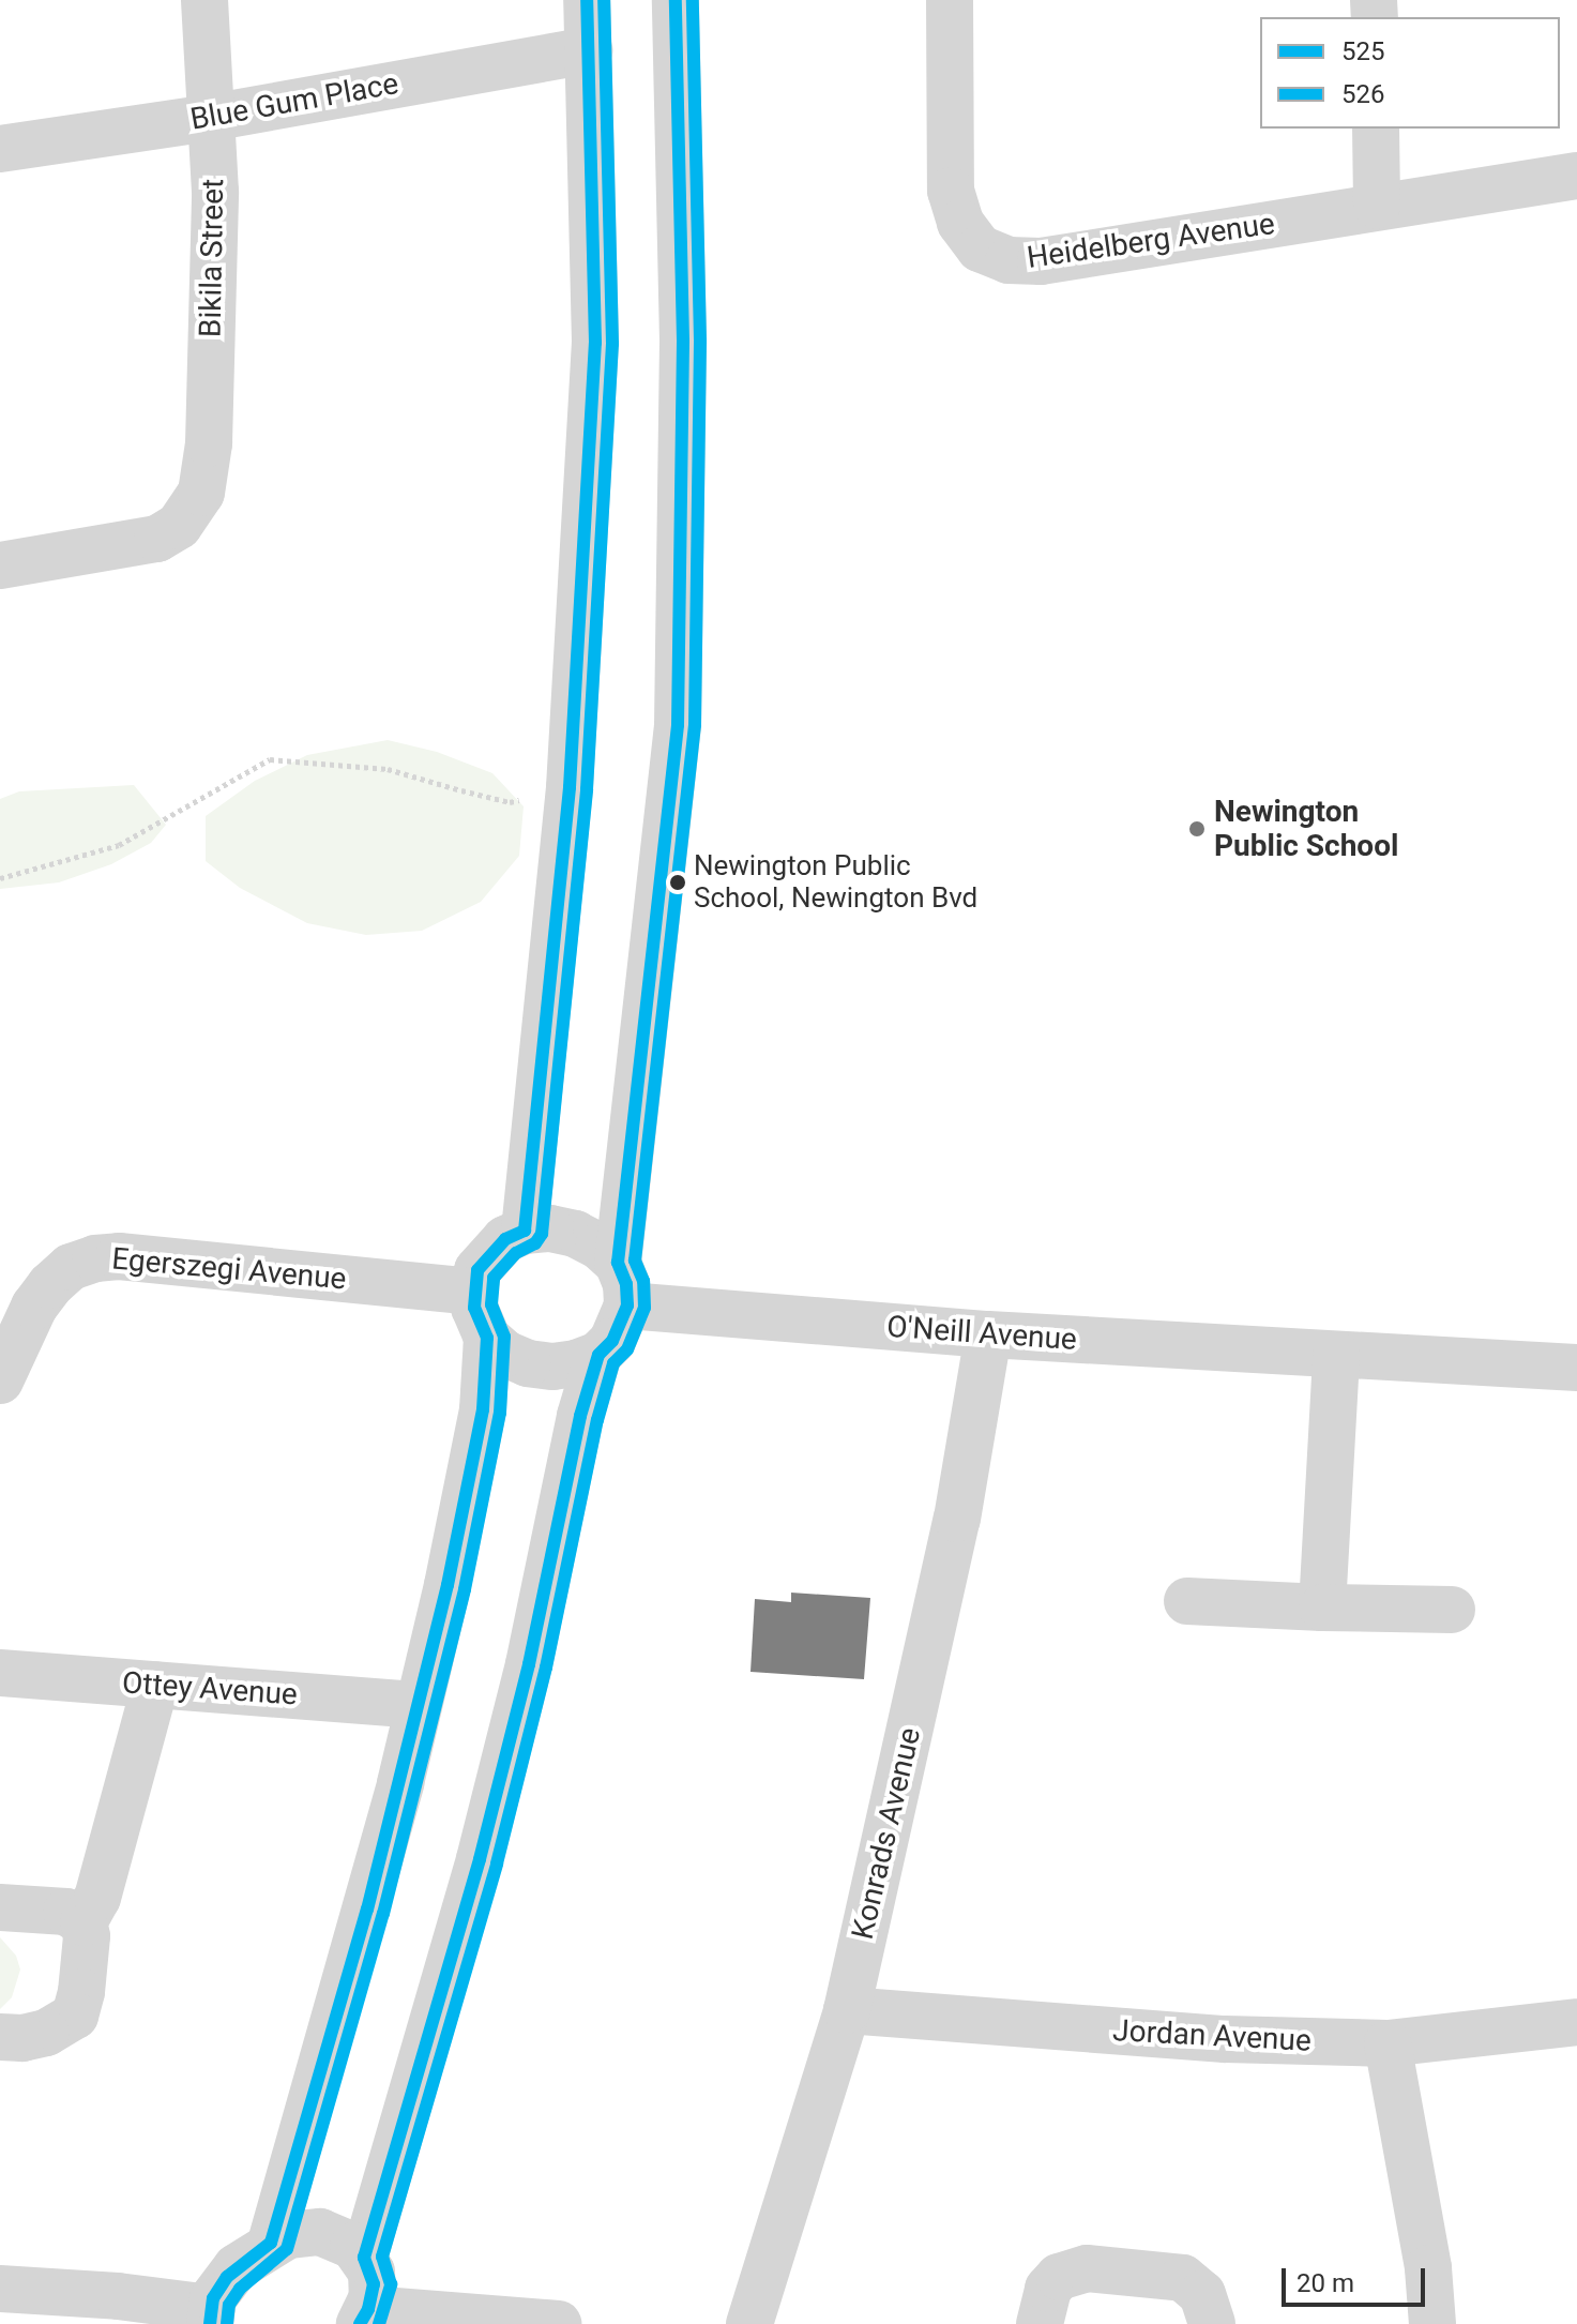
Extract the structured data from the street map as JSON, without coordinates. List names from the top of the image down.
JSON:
{
  "streets": {
    "street": [
      "Blue Gum Place",
      "Heidelberg Avenue",
      "Bikila Street",
      "Egerszegi Avenue",
      "O'Neill Avenue",
      "Ottey Avenue",
      "Konrads Avenue",
      "Jordan Avenue"
    ]
  },
  "crossings": [
    ["Blue Gum Place", "Bikila Street"],
    ["Egerszegi Avenue", "O'Neill Avenue"],
    ["O'Neill Avenue", "Konrads Avenue"],
    ["Konrads Avenue", "Jordan Avenue"]
  ],
  "places": ["Newington Public School", "Newington Public School, Newington Bvd"],
  "lines": ["transit line 525", "transit line 526"],
  "legend": ["525", "526"],
  "scale_bar": "20 m"
}
